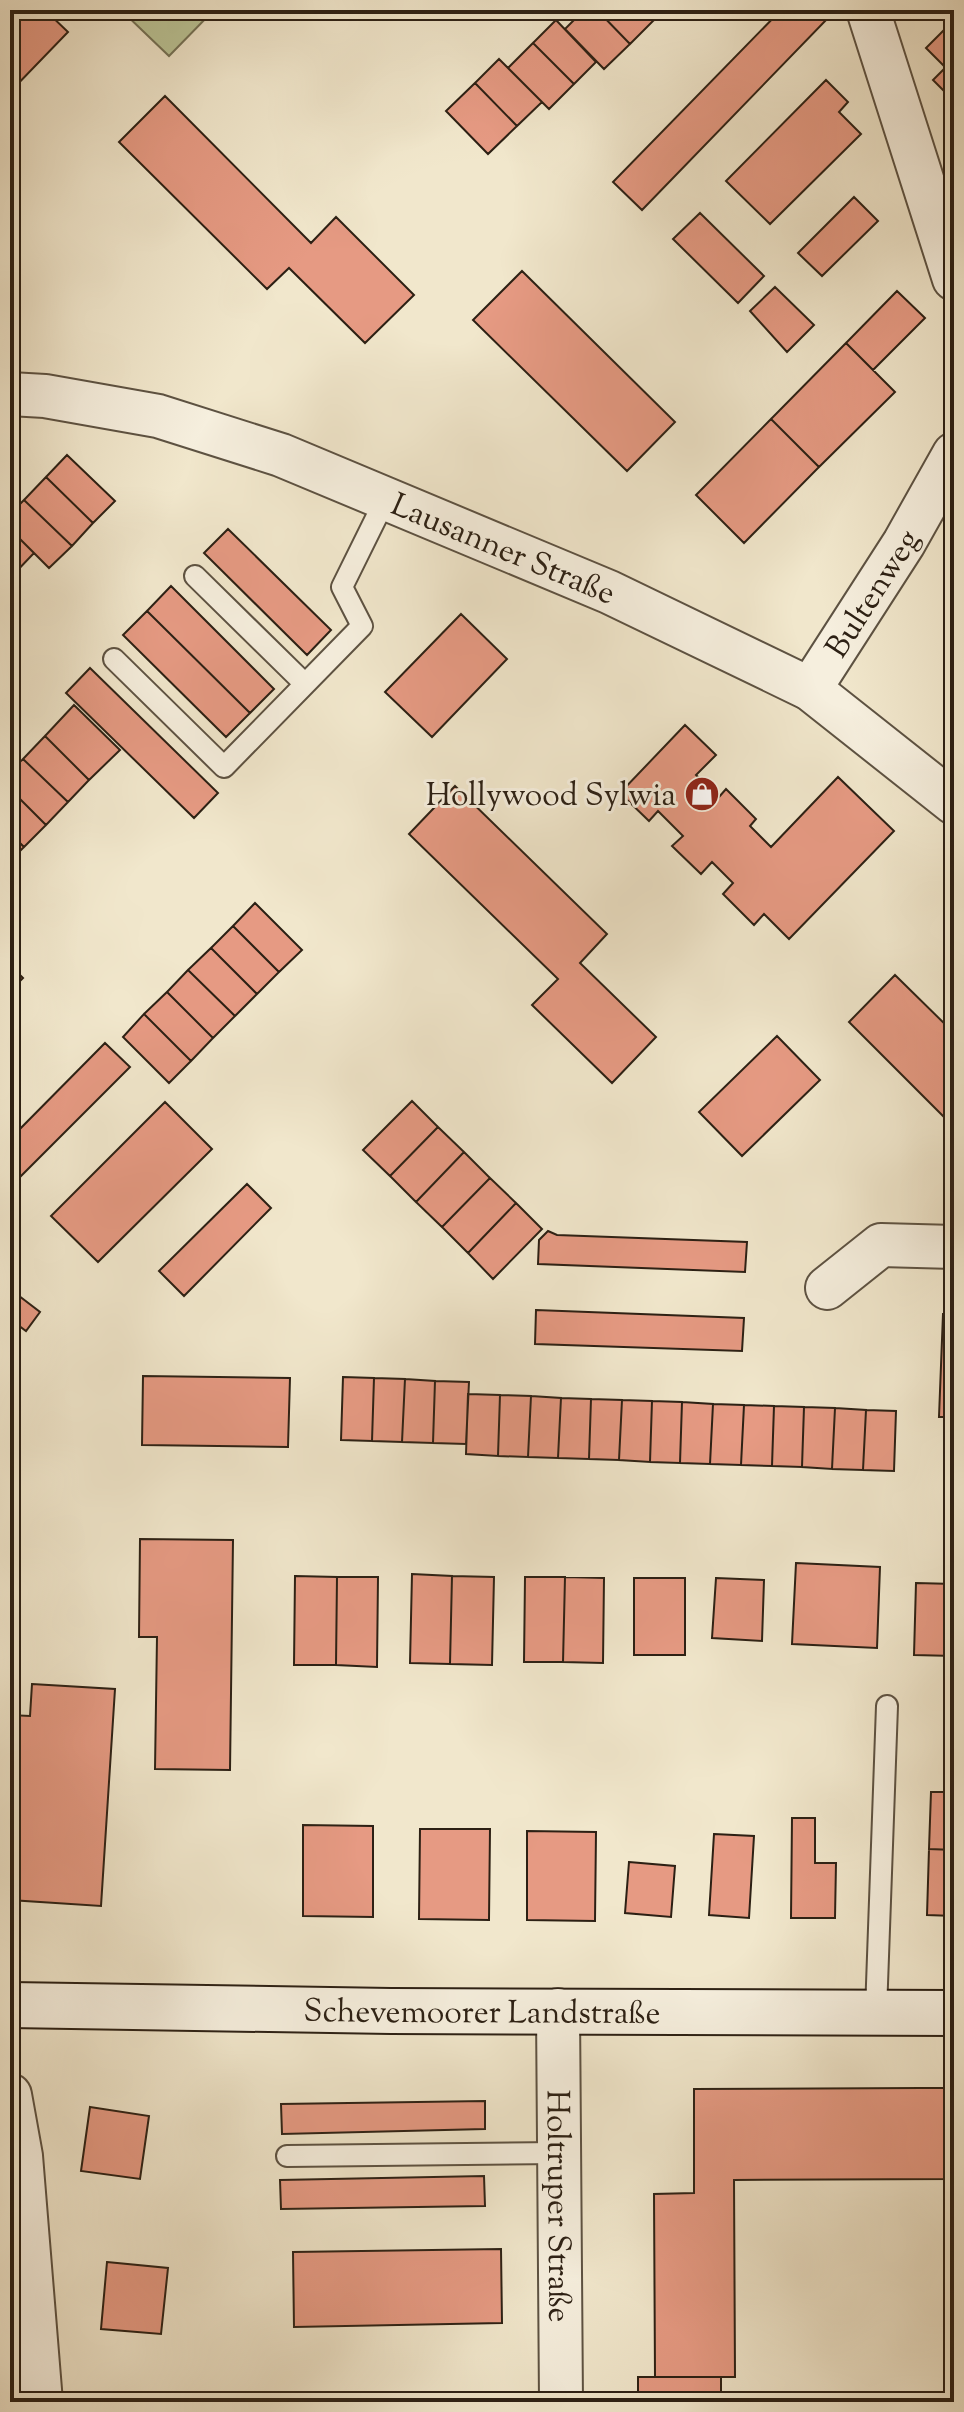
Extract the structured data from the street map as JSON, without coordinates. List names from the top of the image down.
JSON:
{
  "streets": {
    "street": [
      "Lausanner Straße",
      "Bultenweg",
      "Schevemoorer Landstraße",
      "Holtruper Straße"
    ]
  },
  "crossings": [
    ["Lausanner Straße", "Bultenweg"],
    ["Schevemoorer Landstraße", "Holtruper Straße"]
  ],
  "places": {
    "shop": ["Hollywood Sylwia"]
  }
}
